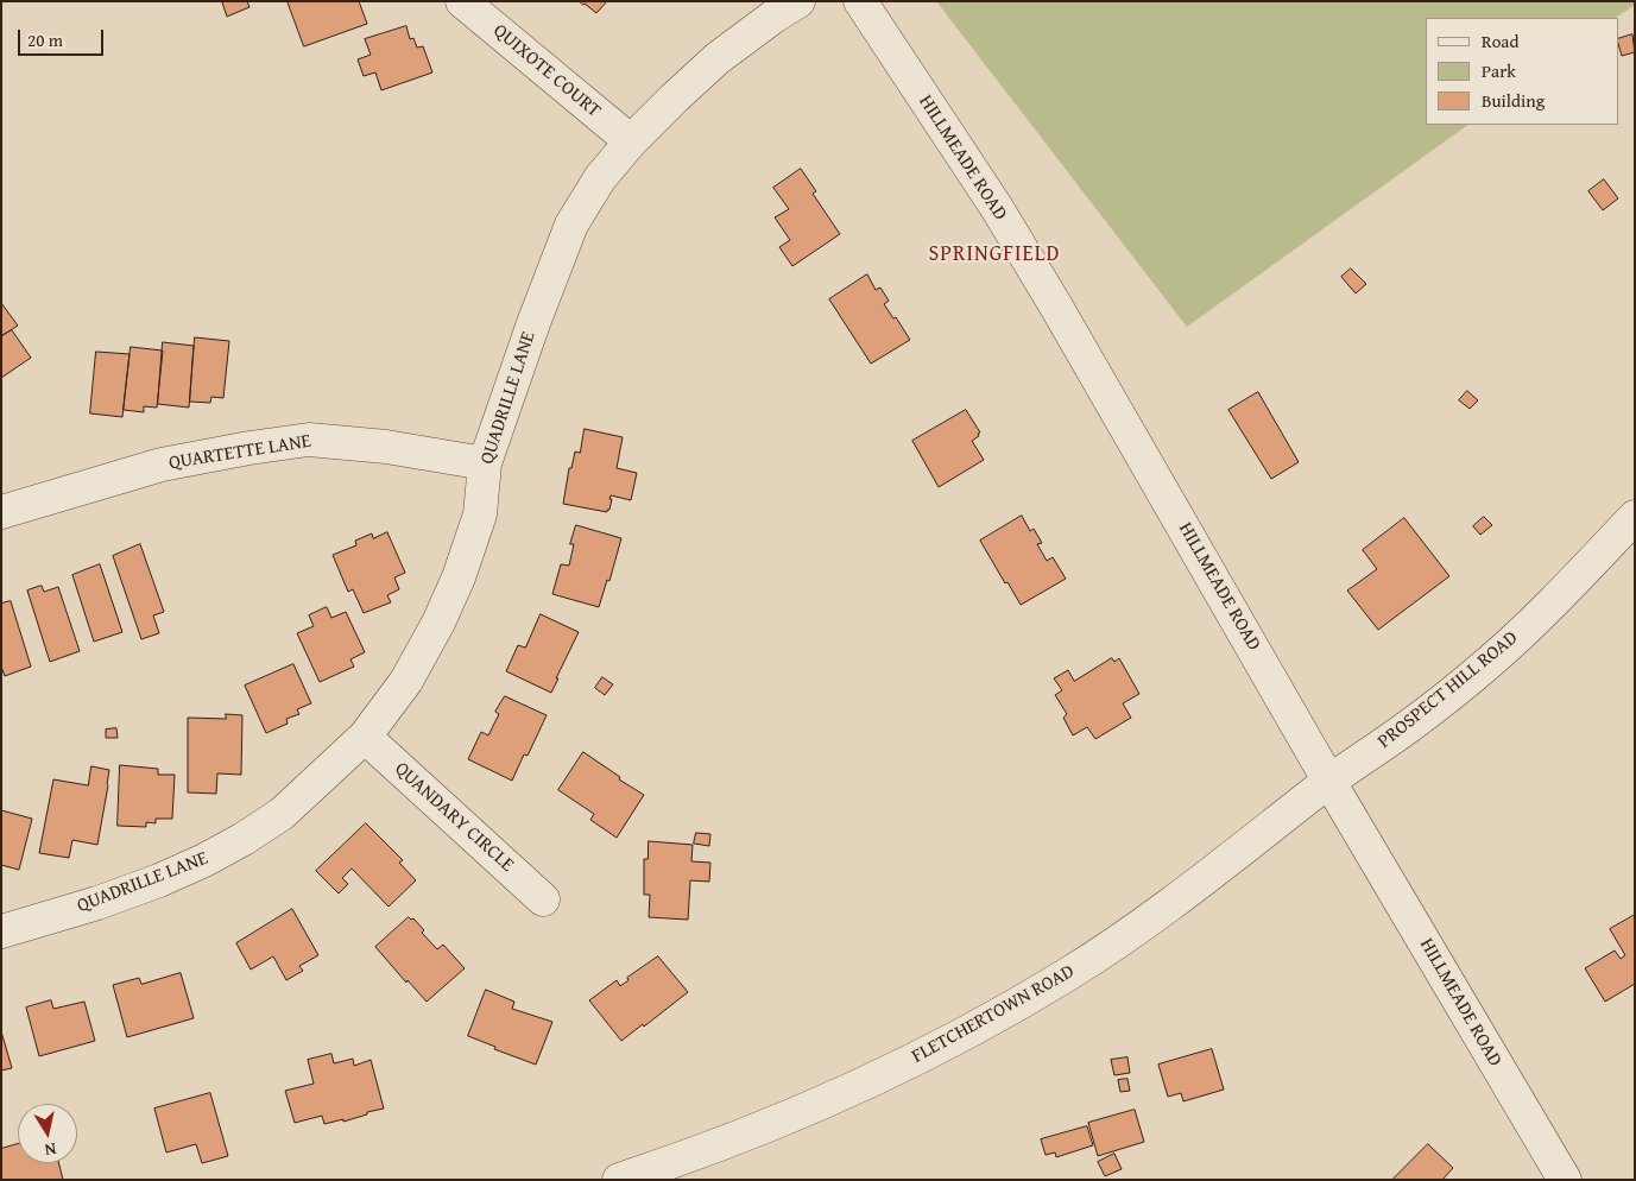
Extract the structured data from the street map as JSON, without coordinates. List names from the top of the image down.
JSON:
{
  "streets": {
    "street": [
      "QUIXOTE COURT",
      "HILLMEADE ROAD",
      "QUADRILLE LANE",
      "QUARTETTE LANE",
      "PROSPECT HILL ROAD",
      "QUANDARY CIRCLE",
      "FLETCHERTOWN ROAD"
    ]
  },
  "crossings": [
    ["QUIXOTE COURT", "QUADRILLE LANE"],
    ["HILLMEADE ROAD", "PROSPECT HILL ROAD"],
    ["HILLMEADE ROAD", "FLETCHERTOWN ROAD"],
    ["QUADRILLE LANE", "QUARTETTE LANE"],
    ["QUADRILLE LANE", "QUANDARY CIRCLE"],
    ["PROSPECT HILL ROAD", "FLETCHERTOWN ROAD"]
  ],
  "districts": ["SPRINGFIELD"],
  "legend": ["Road", "Park", "Building"],
  "scale_bar": "20 m",
  "north": "bottom"
}
